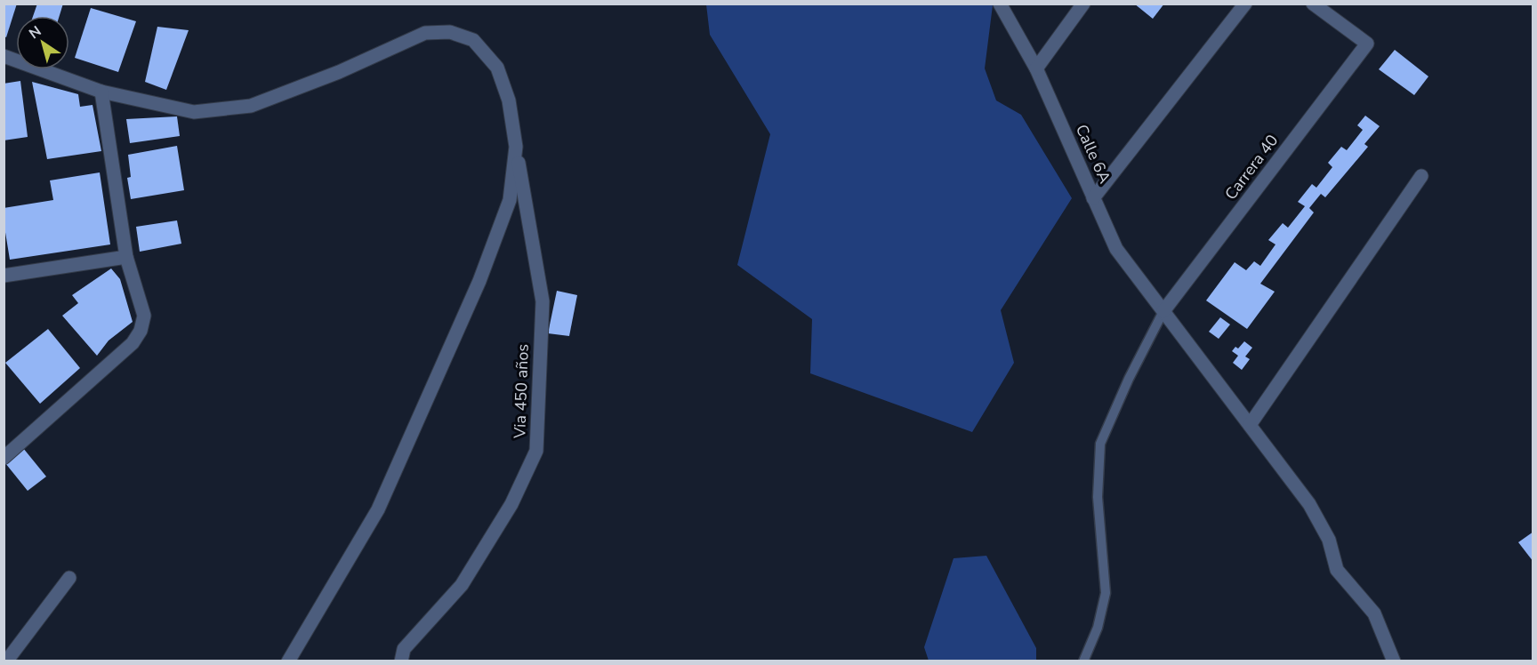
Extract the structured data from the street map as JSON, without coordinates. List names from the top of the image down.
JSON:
{
  "streets": {
    "street": ["Calle 6A", "Carrera 40", "Via 450 años"]
  },
  "crossings": [
    ["Calle 6A", "Carrera 40"]
  ],
  "north": "top left"
}
